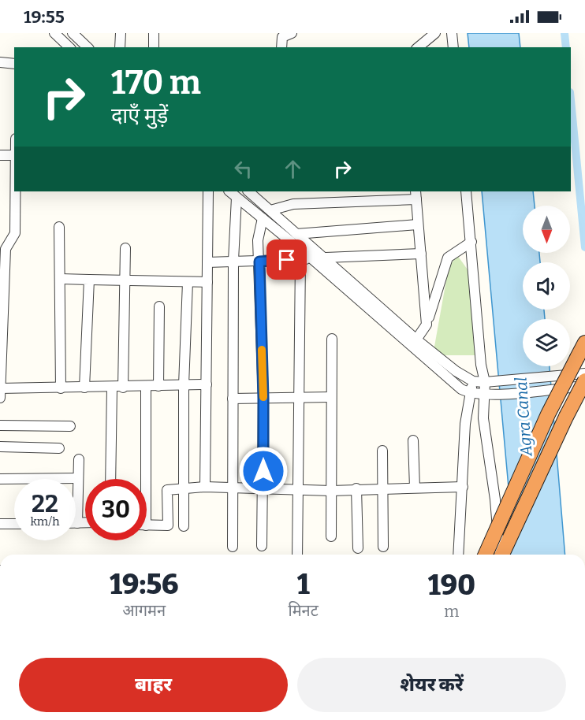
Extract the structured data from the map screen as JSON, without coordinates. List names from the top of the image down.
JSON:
{
  "water": ["Agra Canal"],
  "north": "bottom",
  "page": {
    "status": "19:55",
    "turn": ["170 m", "दाएँ मुड़ें"],
    "speed": "22 km/h",
    "limit": "30",
    "eta": [
      "19:56",
      "आगमन",
      "1",
      "मिनट",
      "190",
      "m"
    ],
    "buttons": ["बाहर", "शेयर करें"]
  }
}
